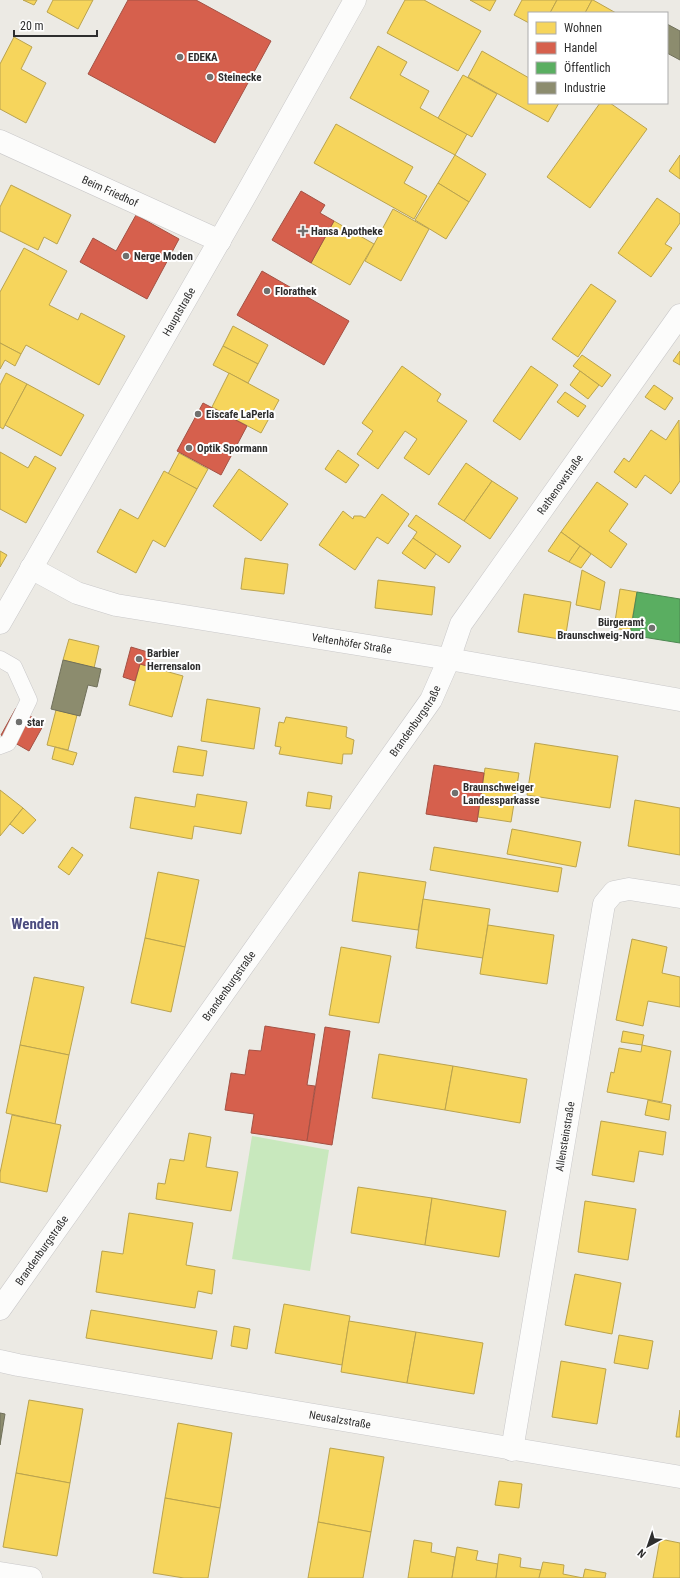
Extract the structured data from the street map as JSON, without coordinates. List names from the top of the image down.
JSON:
{
  "streets": {
    "street": [
      "Beim Friedhof",
      "Hauptstraße",
      "Rathenowstraße",
      "Veltenhöfer Straße",
      "Brandenburgstraße",
      "Allensteinstraße",
      "Neusalzstraße"
    ]
  },
  "crossings": [
    ["Beim Friedhof", "Hauptstraße"],
    ["Hauptstraße", "Veltenhöfer Straße"],
    ["Rathenowstraße", "Veltenhöfer Straße"],
    ["Rathenowstraße", "Brandenburgstraße"],
    ["Veltenhöfer Straße", "Brandenburgstraße"],
    ["Allensteinstraße", "Neusalzstraße"]
  ],
  "districts": ["Wenden"],
  "places": {
    "other": [
      "EDEKA",
      "Steinecke",
      "Nerge Moden",
      "Florathek",
      "Eiscafe LaPerla",
      "Optik Spormann",
      "Bürgeramt Braunschweig-Nord",
      "Barbier Herrensalon",
      "star",
      "Braunschweiger Landessparkasse"
    ],
    "health": ["Hansa Apotheke"]
  },
  "legend": [
    "Wohnen",
    "Handel",
    "Öffentlich",
    "Industrie"
  ],
  "scale_bar": "20 m",
  "north": "bottom left"
}
